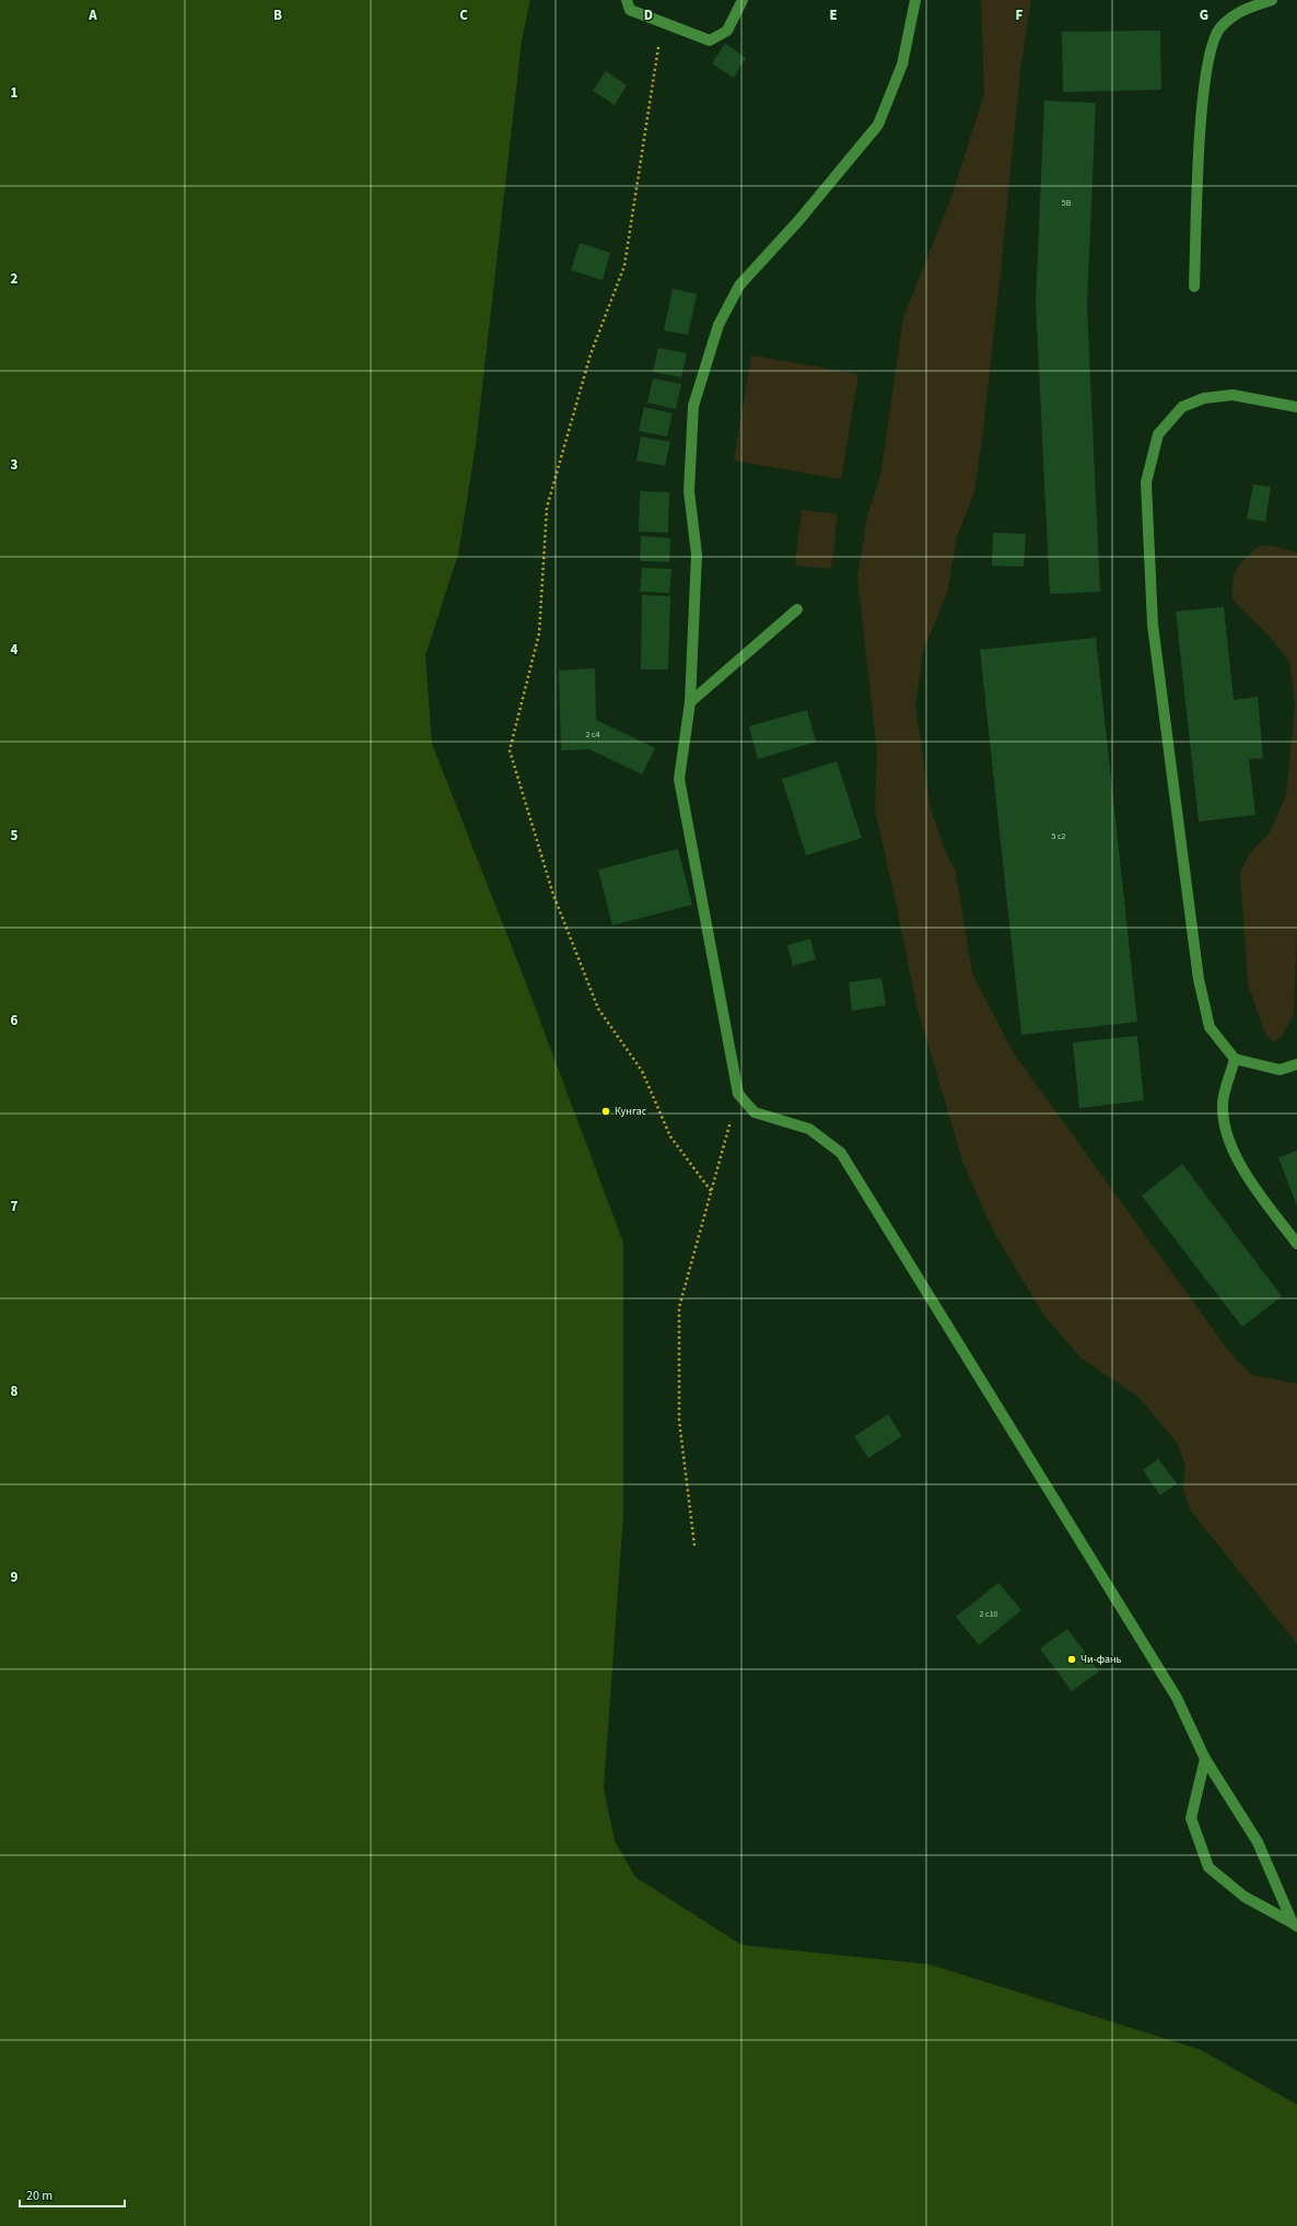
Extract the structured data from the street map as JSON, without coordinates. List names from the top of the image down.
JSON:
{
  "places": ["Кунгас", "Чи-фань"],
  "house_numbers": [
    "5В",
    "2 с4",
    "5 с2",
    "2 с10"
  ],
  "scale_bar": "20 m",
  "grid": {
    "columns": [
      "A",
      "B",
      "C",
      "D",
      "E",
      "F",
      "G"
    ],
    "rows": [
      "1",
      "2",
      "3",
      "4",
      "5",
      "6",
      "7",
      "8",
      "9"
    ]
  }
}
